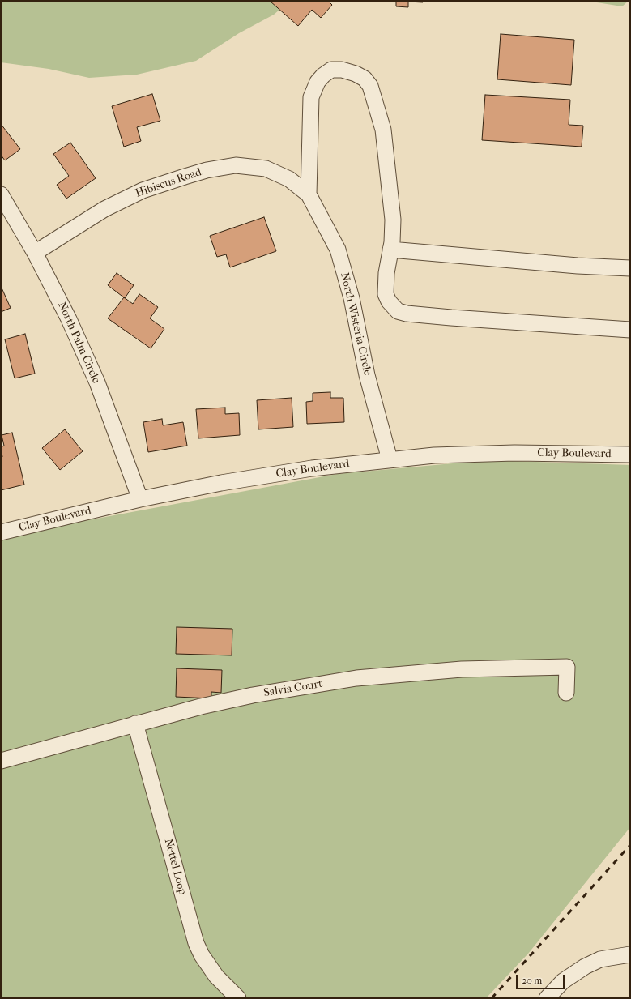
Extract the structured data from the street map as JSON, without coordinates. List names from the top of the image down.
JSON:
{
  "streets": {
    "street": [
      "Hibiscus Road",
      "North Wisteria Circle",
      "North Palm Circle",
      "Clay Boulevard",
      "Salvia Court",
      "Nettel Loop"
    ]
  },
  "crossings": [
    ["Hibiscus Road", "North Wisteria Circle"],
    ["Hibiscus Road", "North Palm Circle"],
    ["North Wisteria Circle", "Clay Boulevard"],
    ["North Palm Circle", "Clay Boulevard"],
    ["Salvia Court", "Nettel Loop"]
  ],
  "scale_bar": "20 m"
}
